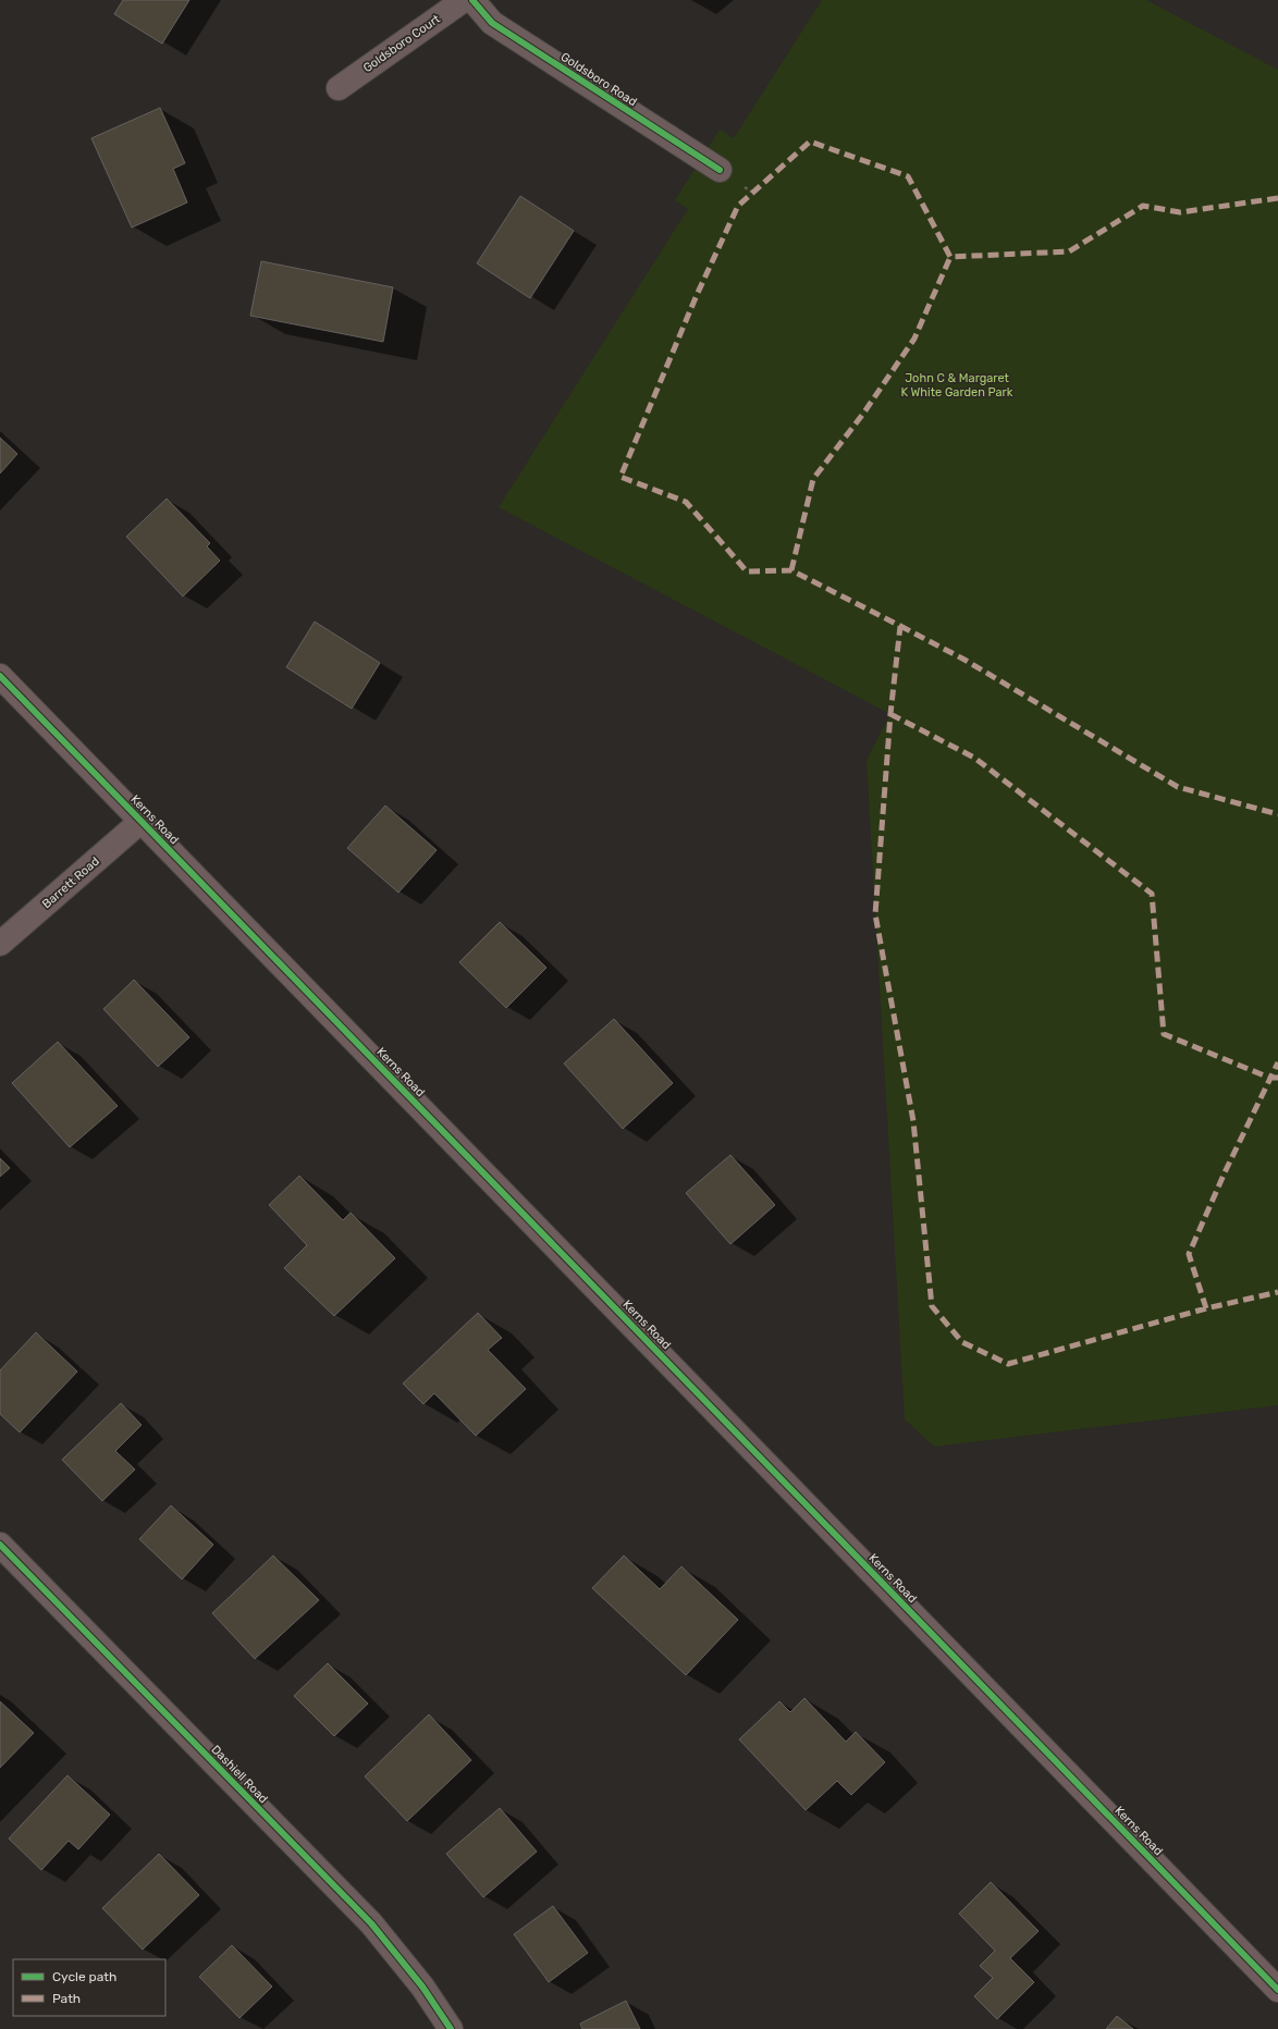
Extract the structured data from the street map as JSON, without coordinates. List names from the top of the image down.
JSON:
{
  "streets": {
    "street": [
      "Goldsboro Court",
      "Goldsboro Road",
      "Kerns Road",
      "Barrett Road",
      "Dashiell Road"
    ]
  },
  "crossings": [
    ["Kerns Road", "Barrett Road"]
  ],
  "parks": ["John C & Margaret K White Garden Park"],
  "legend": ["Cycle path", "Path"]
}
